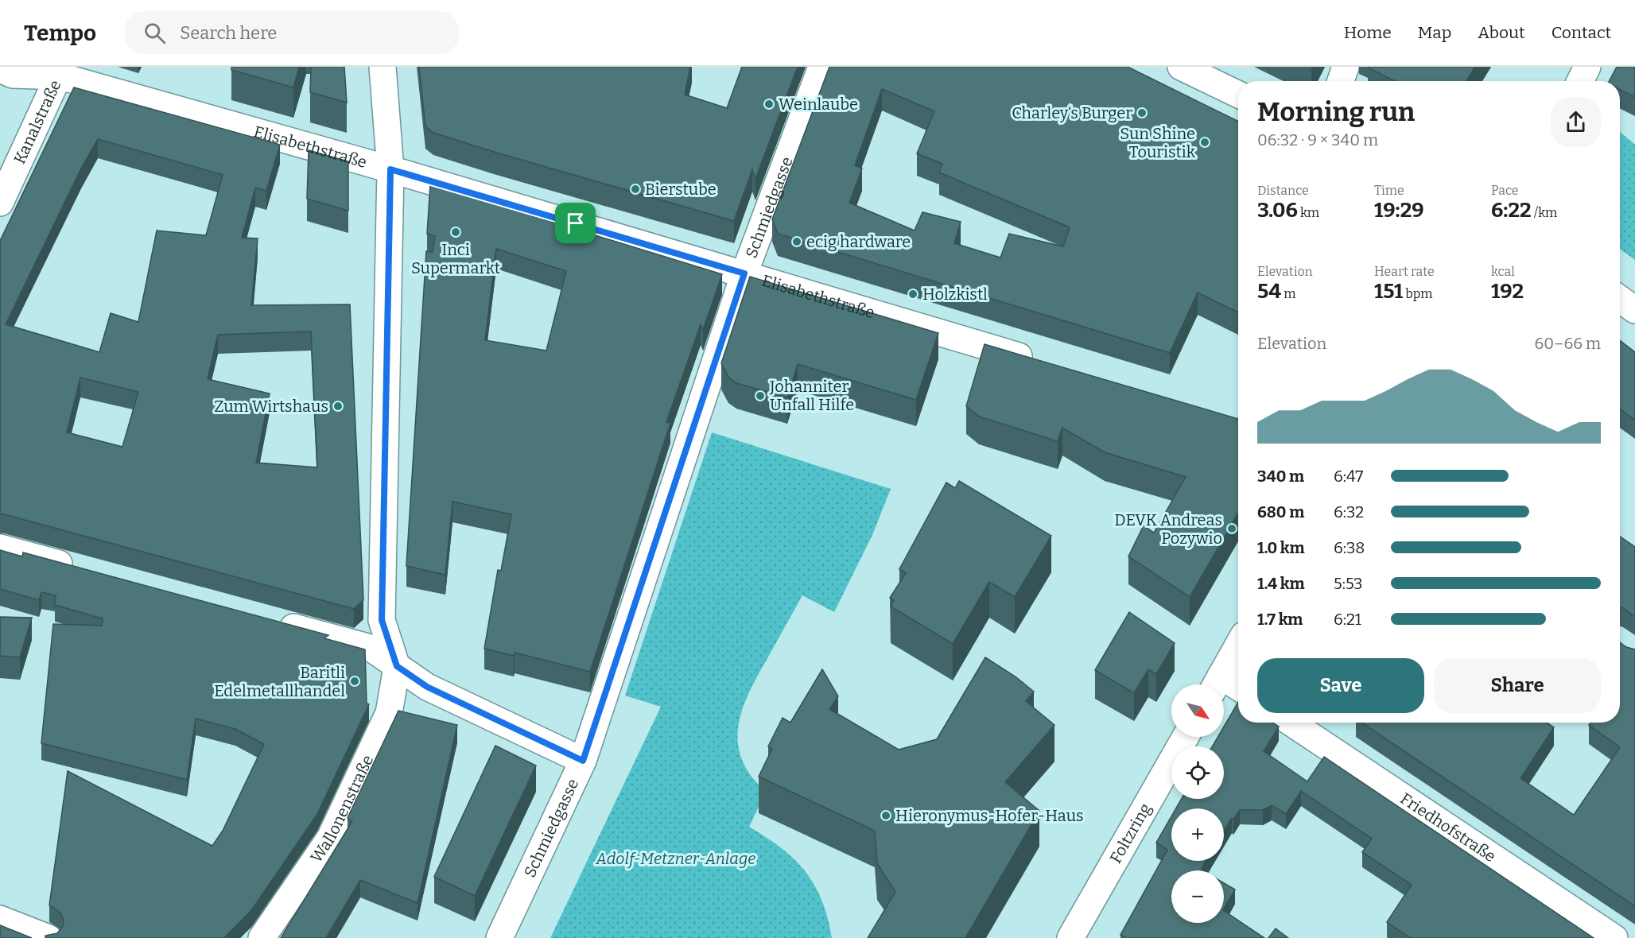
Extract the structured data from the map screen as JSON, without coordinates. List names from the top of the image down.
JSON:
{
  "streets": {
    "street": [
      "Kanalstraße",
      "Elisabethstraße",
      "Schmiedgasse",
      "Wallonenstraße",
      "Friedhofstraße",
      "Foltzring"
    ]
  },
  "crossings": [
    ["Kanalstraße", "Elisabethstraße"],
    ["Elisabethstraße", "Schmiedgasse"]
  ],
  "parks": ["Adolf-Metzner-Anlage"],
  "places": [
    "Weinlaube",
    "Charley‘s Burger",
    "Sun Shine Touristik",
    "Bierstube",
    "Inci Supermarkt",
    "ecig hardware",
    "Holzkistl",
    "Johanniter Unfall Hilfe",
    "Zum Wirtshaus",
    "DEVK Andreas Pozywio",
    "Baritli Edelmetallhandel",
    "Hieronymus-Hofer-Haus"
  ],
  "north": "bottom right",
  "page": {
    "header": "Tempo",
    "search": "Search here",
    "nav": [
      "Home",
      "Map",
      "About",
      "Contact"
    ],
    "heading": ["Morning run", "06:32 · 9 × 340 m"],
    "stats": [
      ["Distance", "3.06 km"],
      ["Time", "19:29"],
      ["Pace", "6:22 /km"],
      ["Elevation", "54 m"],
      ["Heart rate", "151 bpm"],
      ["kcal", "192"]
    ],
    "chart": ["Elevation", "60–66 m"],
    "list": [
      {
        "name": "340 m",
        "note": "6:47"
      },
      {
        "name": "680 m",
        "note": "6:32"
      },
      {
        "name": "1.0 km",
        "note": "6:38"
      },
      {
        "name": "1.4 km",
        "note": "5:53"
      },
      {
        "name": "1.7 km",
        "note": "6:21"
      }
    ],
    "buttons": ["Save", "Share"],
    "map_buttons": ["+", "−"]
  }
}
